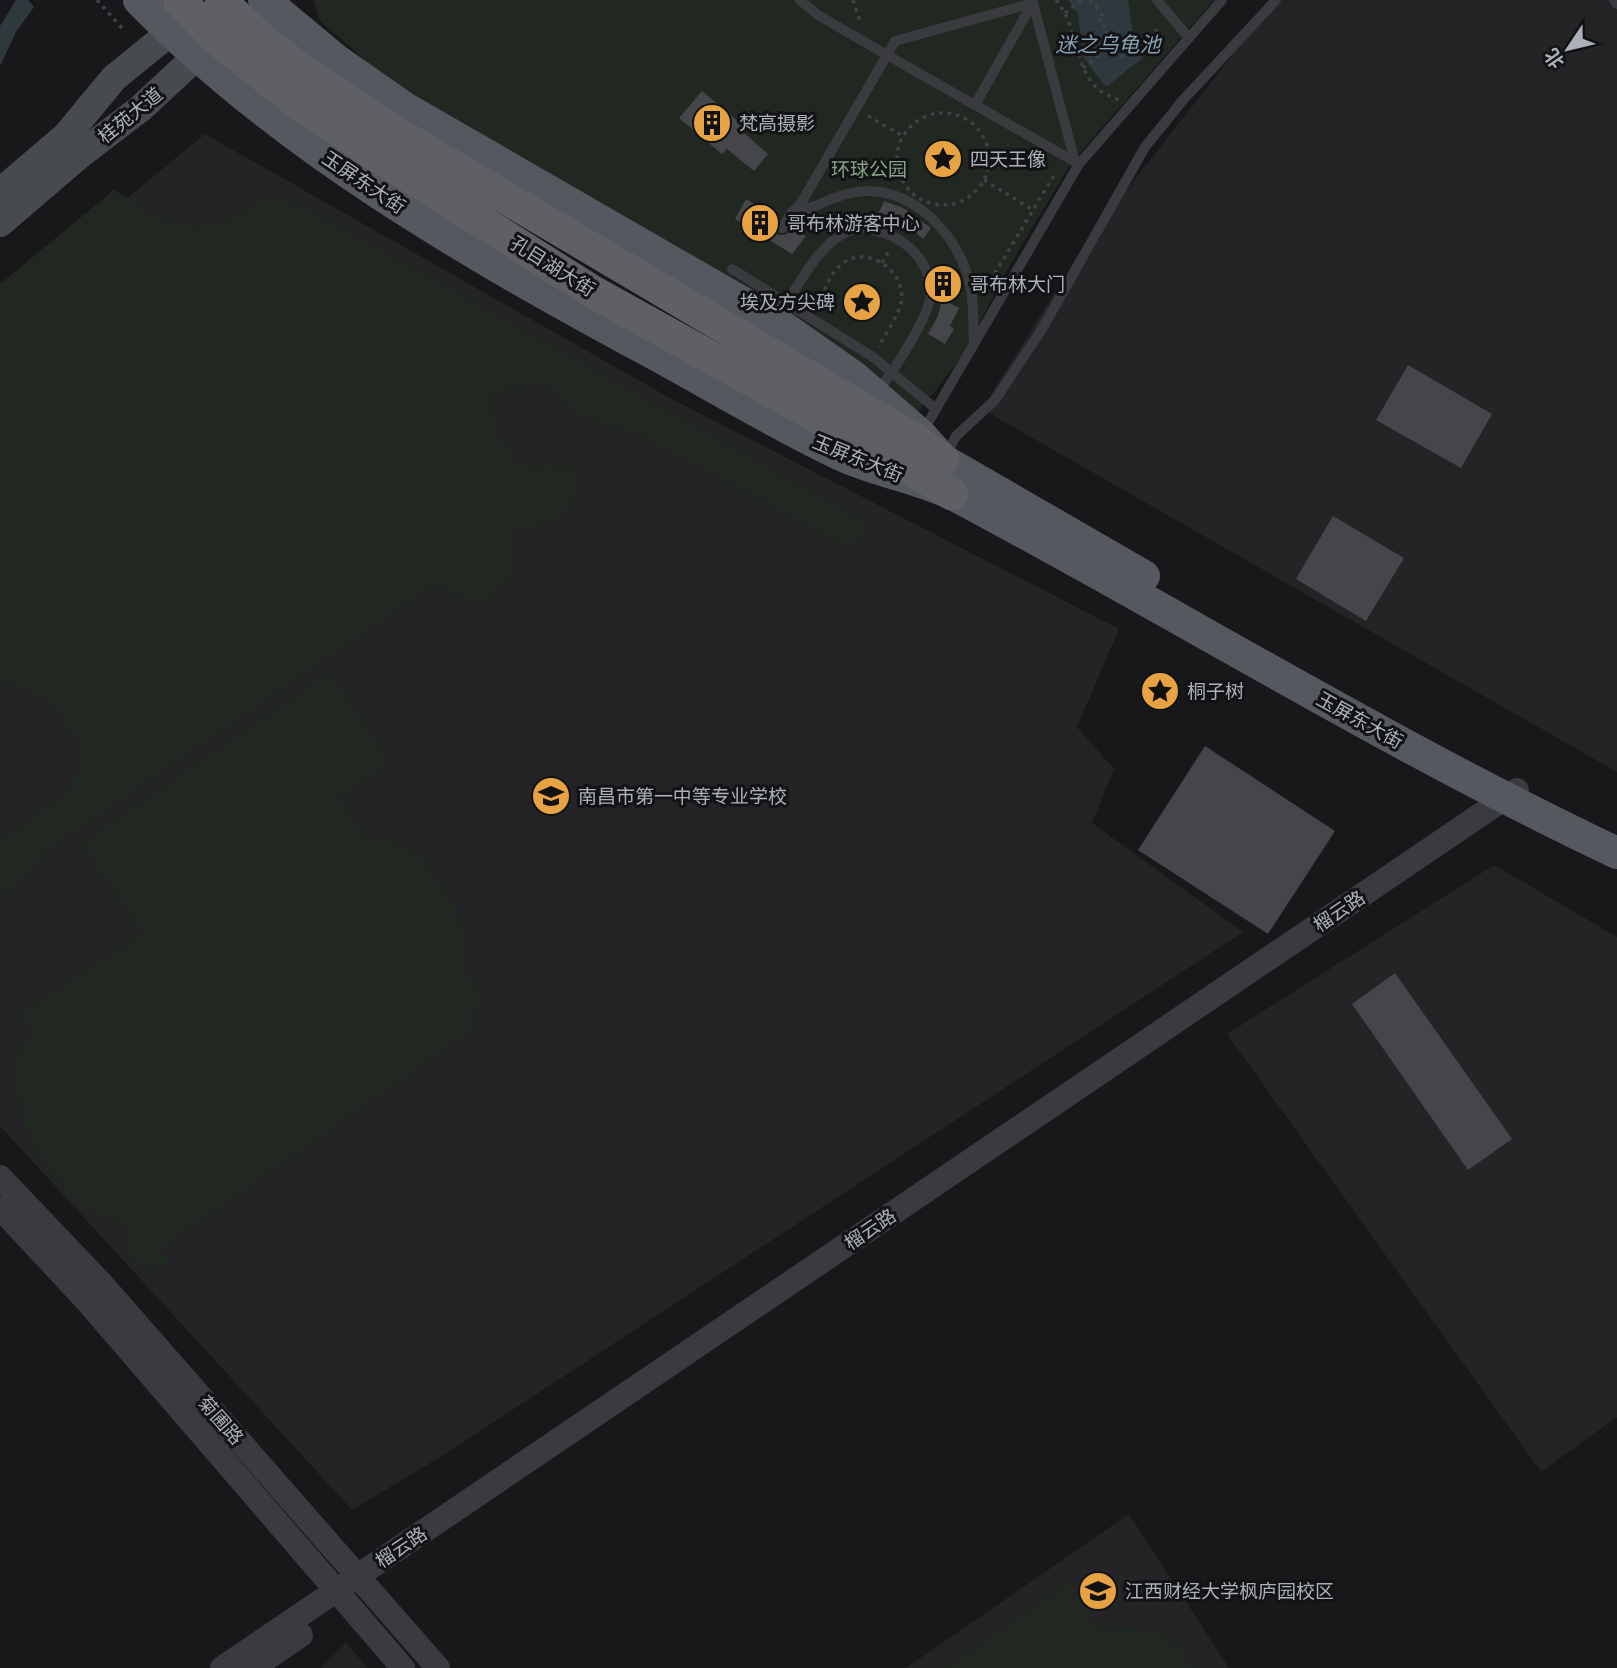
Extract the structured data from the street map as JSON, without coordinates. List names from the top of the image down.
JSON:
{
  "streets": {
    "highway": ["孔目湖大街"],
    "main road": ["桂苑大道", "玉屏东大街"],
    "street": ["榴云路", "菊圃路"]
  },
  "crossings": [
    ["桂苑大道", "玉屏东大街"],
    ["桂苑大道", "孔目湖大街"],
    ["玉屏东大街", "孔目湖大街"],
    ["玉屏东大街", "榴云路"],
    ["榴云路", "菊圃路"]
  ],
  "water": ["迷之乌龟池"],
  "parks": ["环球公园"],
  "places": {
    "building": ["梵高摄影", "哥布林游客中心", "哥布林大门"],
    "place": ["四天王像", "埃及方尖碑", "桐子树"],
    "school or university": ["南昌市第一中等专业学校", "江西财经大学枫庐园校区"]
  },
  "north": "bottom left"
}
